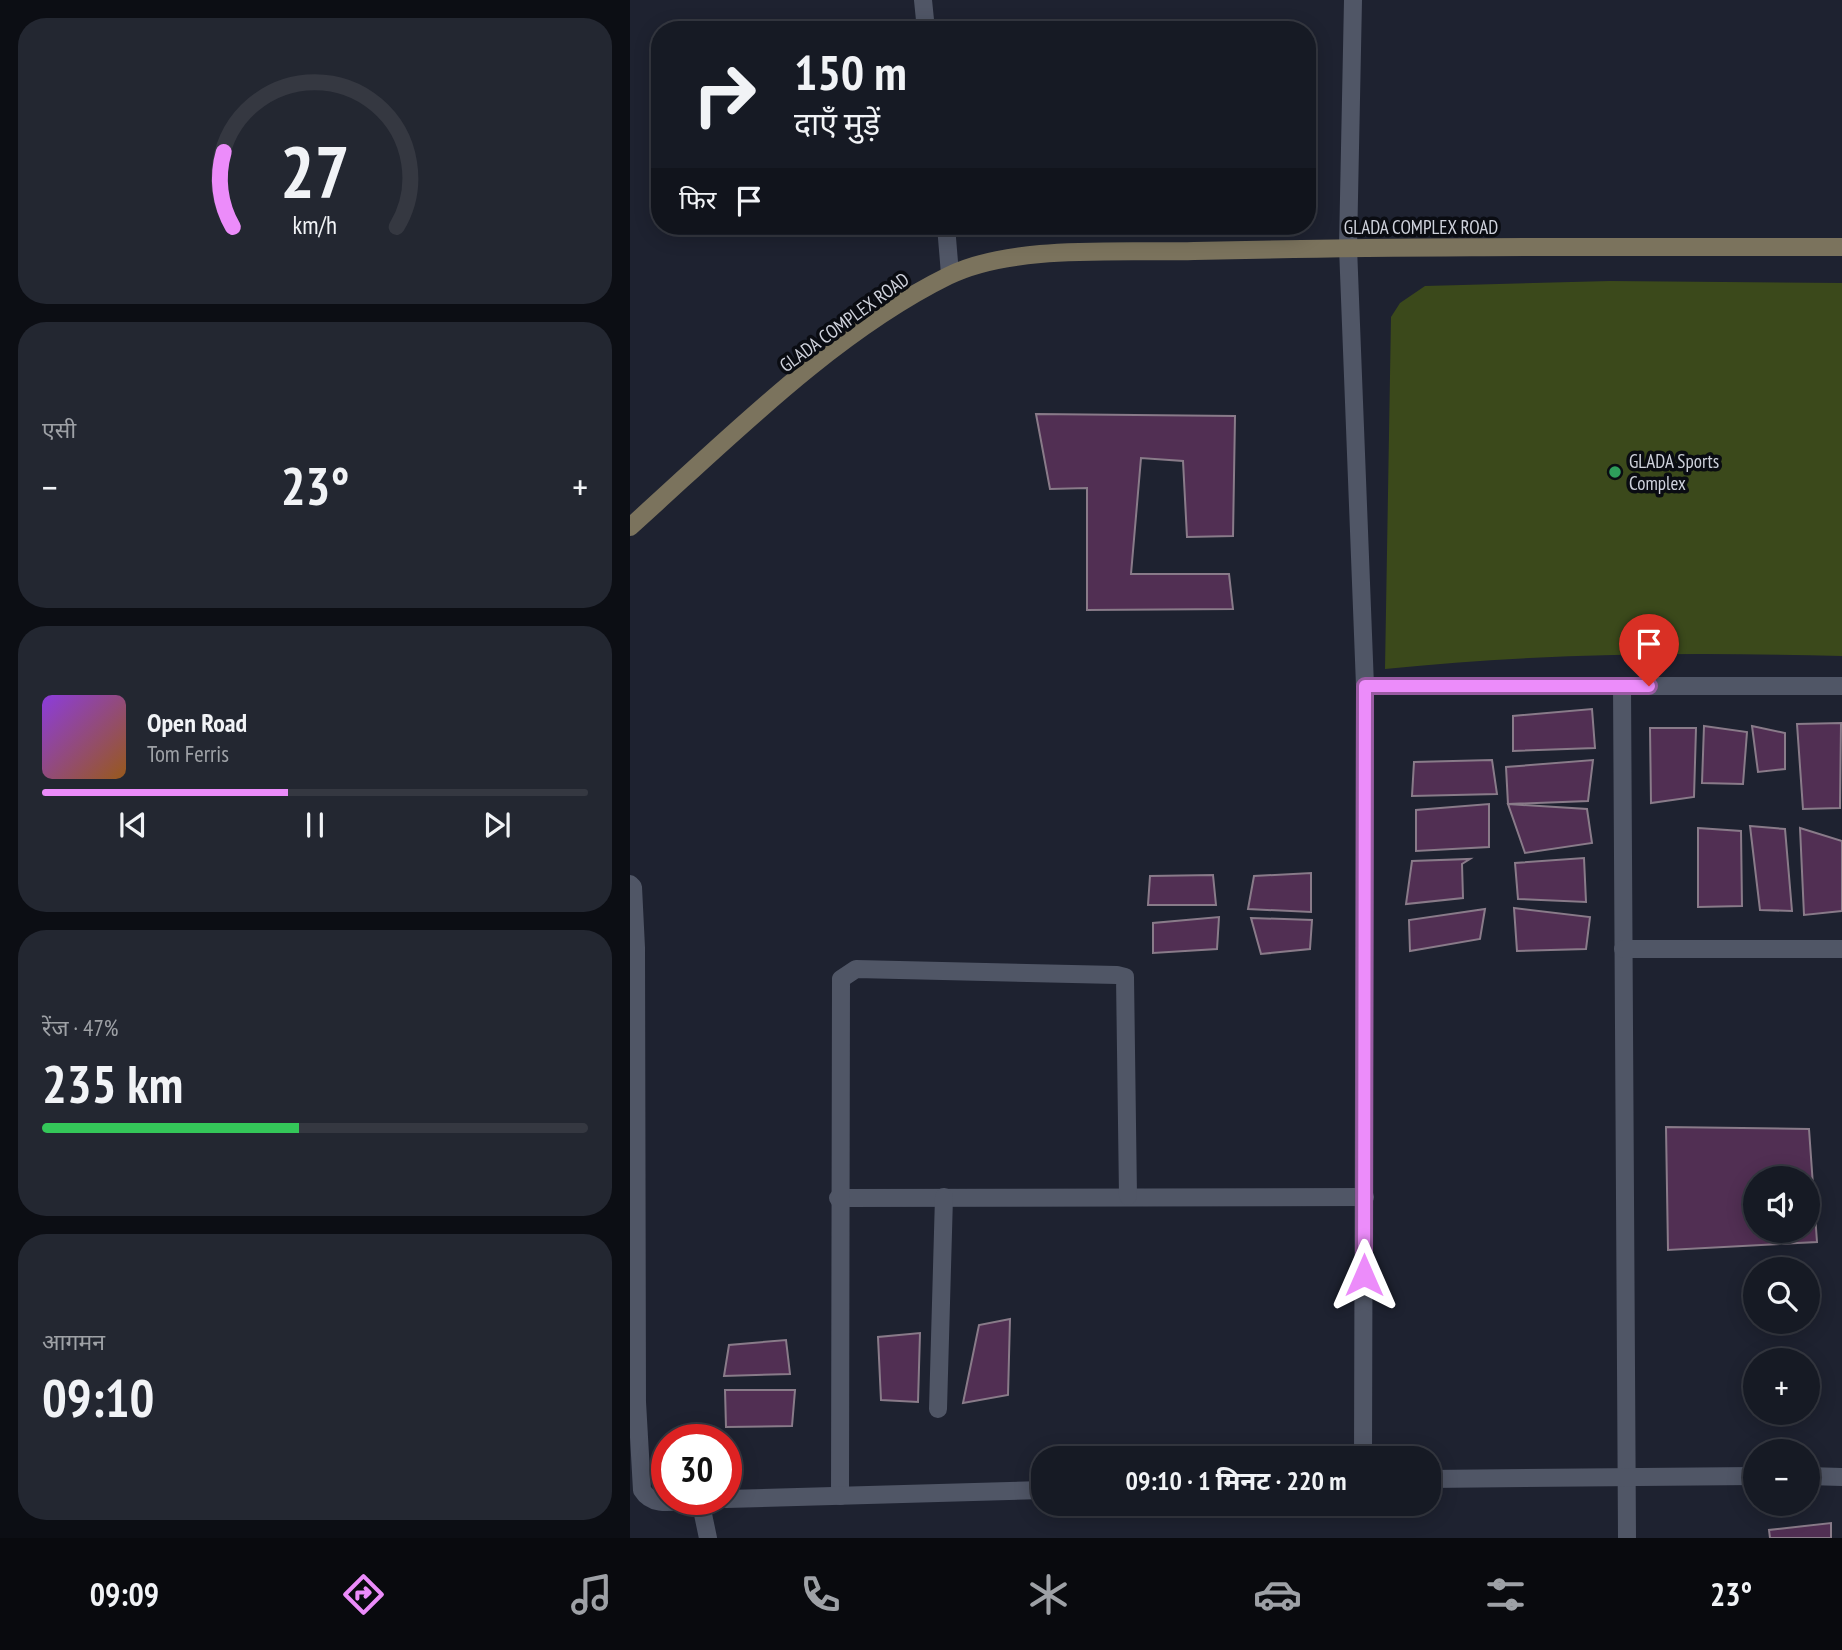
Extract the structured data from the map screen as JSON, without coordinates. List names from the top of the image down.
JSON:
{
  "streets": {
    "street": ["GLADA COMPLEX ROAD"]
  },
  "places": ["GLADA Sports Complex"],
  "page": {
    "turn": ["150 m", "दाएँ मुड़ें"],
    "then": "फिर",
    "tile": [
      "एसी",
      ["रेंज · 47%", "235 km"],
      ["आगमन", "09:10"]
    ],
    "heat": ["−", "23°", "+"],
    "song": ["Open Road", "Tom Ferris"],
    "map_buttons": ["+", "−"],
    "limit": "30",
    "trip": "09:10 · 1 मिनट · 220 m",
    "tabs": ["09:09", "23°"],
    "gauge": ["27", "km/h"]
  }
}
